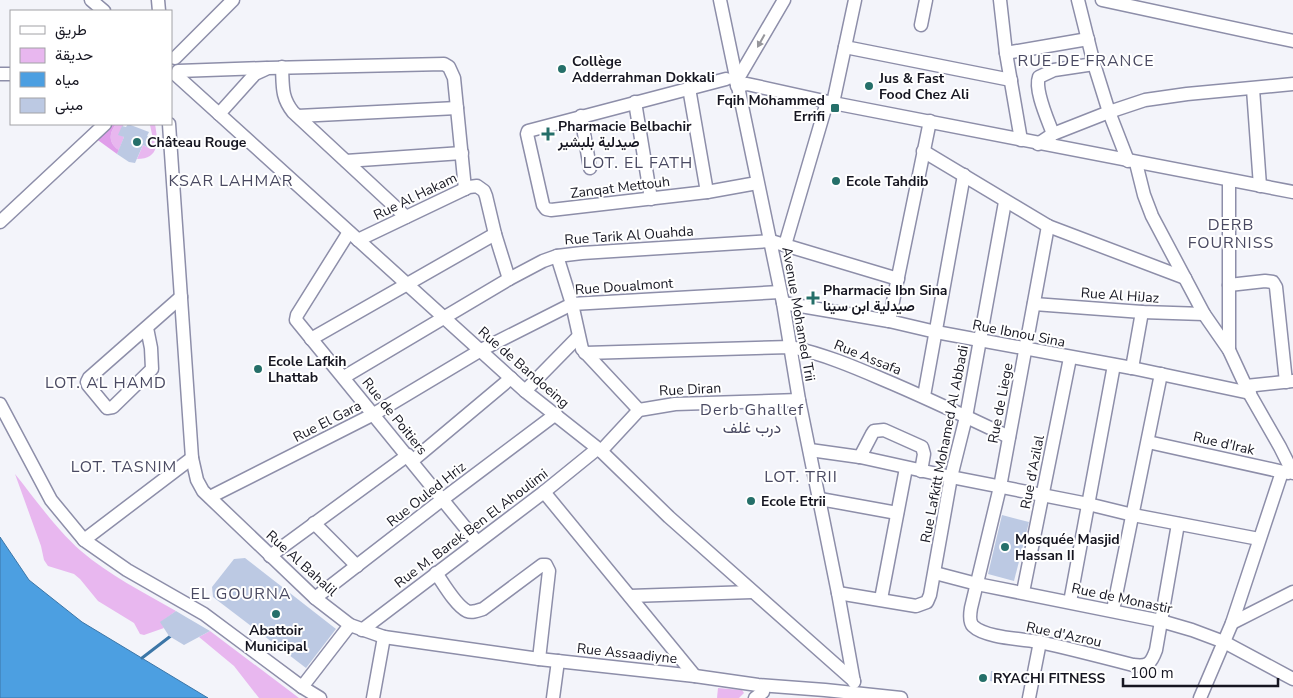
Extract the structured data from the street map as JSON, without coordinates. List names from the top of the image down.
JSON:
{
  "streets": {
    "street": [
      "Zanqat Mettouh",
      "Rue Al Hakam",
      "Rue Tarik Al Ouahda",
      "Rue Doualmont",
      "Rue Al HiJaz",
      "Avenue Mohamed Trii",
      "Rue Ibnou Sina",
      "Rue Assafa",
      "Rue de Bandoeing",
      "Rue Diran",
      "Rue de Liege",
      "Rue de Poitiers",
      "Rue El Gara",
      "Rue d'Irak",
      "Rue Lafkitt Mohamed Al Abbadi",
      "Rue d'Azilal",
      "Rue Ouled Hriz",
      "Rue M. Barek Ben El Ahoulimi",
      "Rue Al Bahalil",
      "Rue de Monastir",
      "Rue d'Azrou",
      "Rue Assaadiyne"
    ]
  },
  "crossings": [
    ["Zanqat Mettouh", "Avenue Mohamed Trii"],
    ["Rue Al Hakam", "Rue Tarik Al Ouahda"],
    ["Rue Al Hakam", "Rue de Bandoeing"],
    ["Rue Al Hakam", "Rue de Poitiers"],
    ["Rue Tarik Al Ouahda", "Avenue Mohamed Trii"],
    ["Rue Tarik Al Ouahda", "Rue de Bandoeing"],
    ["Rue Tarik Al Ouahda", "Rue de Poitiers"],
    ["Rue Doualmont", "Avenue Mohamed Trii"],
    ["Rue Doualmont", "Rue Ibnou Sina"],
    ["Rue Doualmont", "Rue de Bandoeing"],
    ["Rue Doualmont", "Rue El Gara"],
    ["Rue Al HiJaz", "Rue de Liege"],
    ["Avenue Mohamed Trii", "Rue Ibnou Sina"],
    ["Avenue Mohamed Trii", "Rue Assafa"],
    ["Avenue Mohamed Trii", "Rue de Bandoeing"],
    ["Avenue Mohamed Trii", "Rue Diran"],
    ["Avenue Mohamed Trii", "Rue Lafkitt Mohamed Al Abbadi"],
    ["Avenue Mohamed Trii", "Rue Assaadiyne"],
    ["Rue Ibnou Sina", "Rue de Liege"],
    ["Rue Ibnou Sina", "Rue Lafkitt Mohamed Al Abbadi"],
    ["Rue Ibnou Sina", "Rue d'Azilal"],
    ["Rue Assafa", "Rue de Liege"],
    ["Rue Assafa", "Rue Lafkitt Mohamed Al Abbadi"],
    ["Rue de Bandoeing", "Rue de Poitiers"],
    ["Rue de Bandoeing", "Rue El Gara"],
    ["Rue de Bandoeing", "Rue Ouled Hriz"],
    ["Rue de Bandoeing", "Rue M. Barek Ben El Ahoulimi"],
    ["Rue de Liege", "Rue de Monastir"],
    ["Rue de Liege", "Rue d'Azrou"],
    ["Rue de Poitiers", "Rue El Gara"],
    ["Rue de Poitiers", "Rue Ouled Hriz"],
    ["Rue de Poitiers", "Rue M. Barek Ben El Ahoulimi"],
    ["Rue El Gara", "Rue Al Bahalil"],
    ["Rue Lafkitt Mohamed Al Abbadi", "Rue de Monastir"],
    ["Rue d'Azilal", "Rue de Monastir"],
    ["Rue Ouled Hriz", "Rue Al Bahalil"],
    ["Rue M. Barek Ben El Ahoulimi", "Rue Al Bahalil"],
    ["Rue Al Bahalil", "Rue Assaadiyne"],
    ["Rue de Monastir", "Rue d'Azrou"]
  ],
  "districts": [
    "RUE DE FRANCE",
    "LOT. EL FATH",
    "KSAR LAHMAR",
    "DERB FOURNISS",
    "LOT. AL HAMD",
    "Derb Ghallef درب غلف",
    "LOT. TASNIM",
    "LOT. TRII",
    "EL GOURNA"
  ],
  "places": {
    "other": [
      "Collège Adderrahman Dokkali",
      "Jus & Fast Food Chez Ali",
      "Château Rouge",
      "Ecole Tahdib",
      "Ecole Lafkih Lhattab",
      "Ecole Etrii",
      "Mosquée Masjid Hassan II",
      "Abattoir Municipal",
      "RYACHI FITNESS"
    ],
    "transit": ["Fqih Mohammed Errifi"],
    "health": ["Pharmacie Belbachir صيدلية بلبشير", "Pharmacie Ibn Sina صيدلية ابن سينا"]
  },
  "legend": [
    "طريق",
    "حديقة",
    "مياه",
    "مبنى"
  ],
  "scale_bar": "100 m"
}
